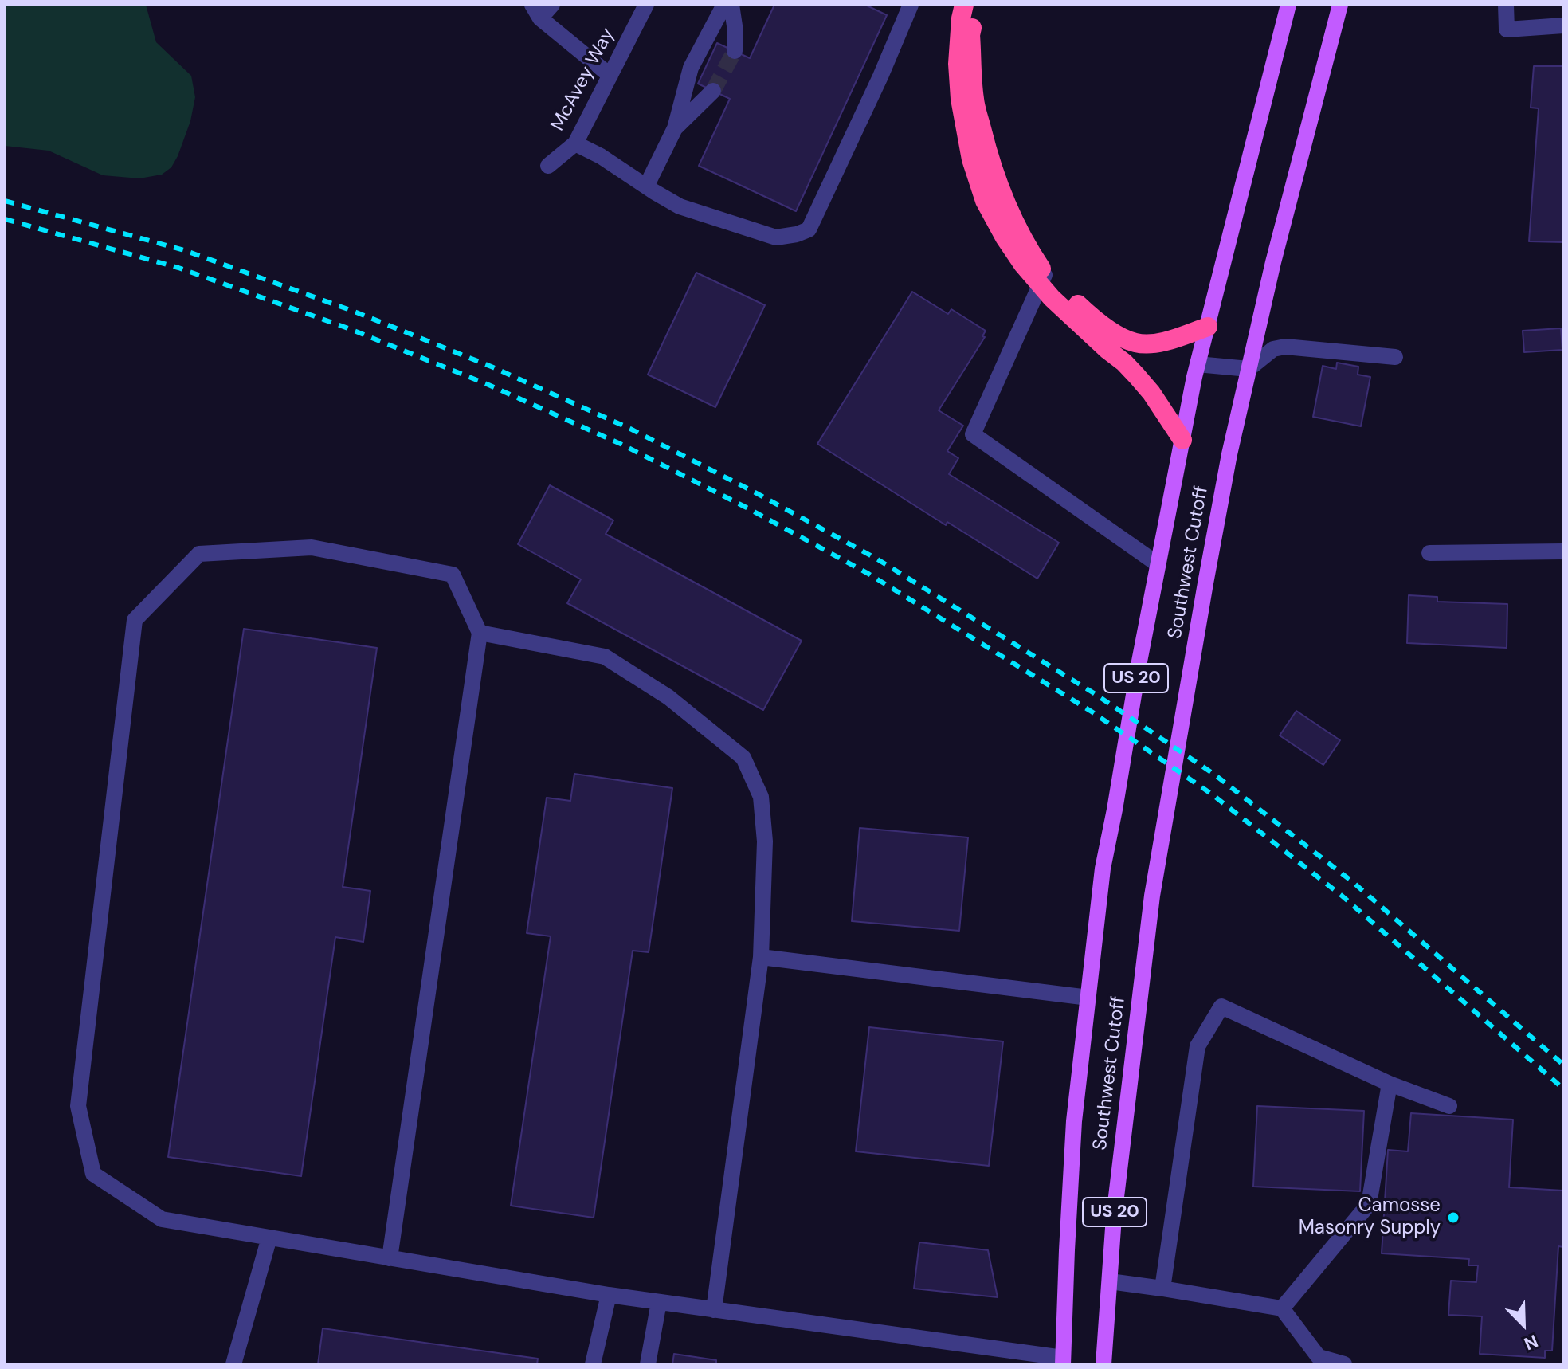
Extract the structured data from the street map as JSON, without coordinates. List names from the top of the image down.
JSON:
{
  "streets": {
    "main road": ["Southwest Cutoff", "US 20"],
    "street": ["McAvey Way"]
  },
  "places": ["Camosse Masonry Supply"],
  "north": "bottom right"
}
